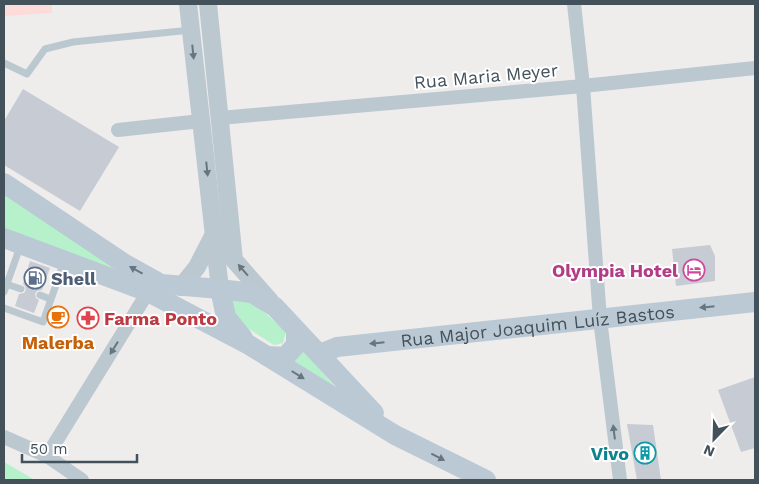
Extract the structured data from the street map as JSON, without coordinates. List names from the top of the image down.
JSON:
{
  "streets": {
    "main road": ["Rua Major Joaquim Luíz Bastos"],
    "street": ["Rua Maria Meyer"]
  },
  "one_way": ["Rua Major Joaquim Luíz Bastos"],
  "places": {
    "hotel": ["Olympia Hotel"],
    "fuel station": ["Shell"],
    "cafe": ["Malerba"],
    "pharmacy": ["Farma Ponto"],
    "building": ["Vivo"]
  },
  "scale_bar": "50 m",
  "north": "bottom left"
}
